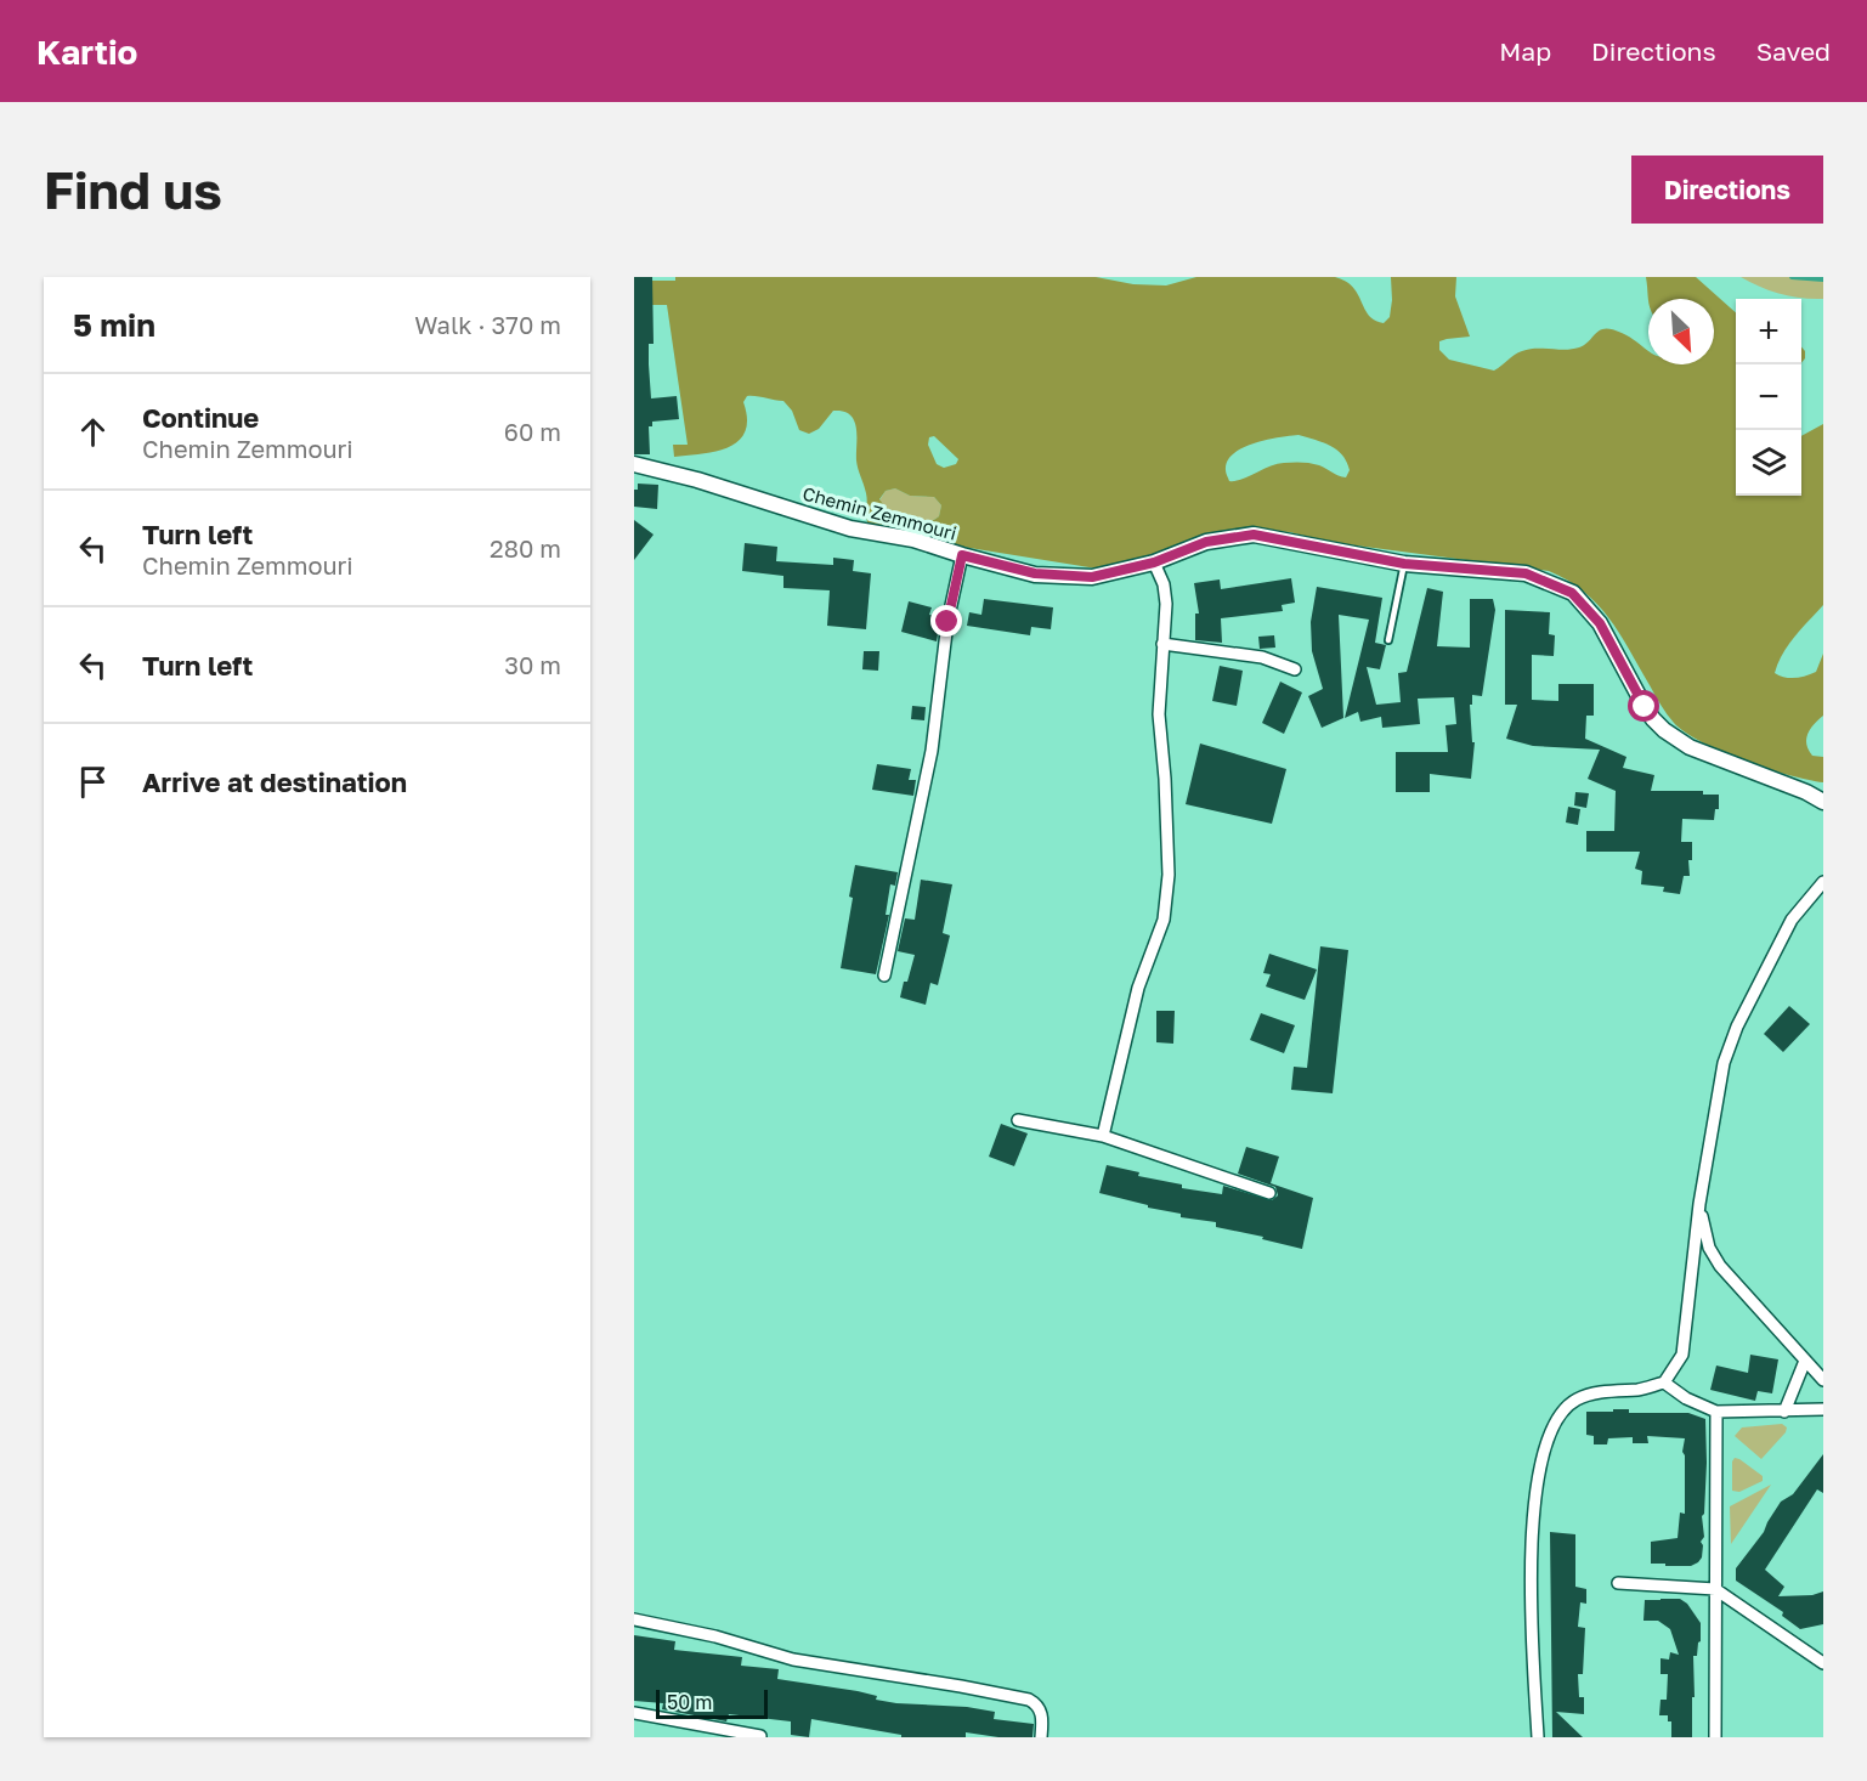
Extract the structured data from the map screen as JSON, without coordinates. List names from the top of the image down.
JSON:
{
  "streets": {
    "street": ["Chemin Zemmouri"]
  },
  "scale_bar": "50 m",
  "north": "bottom right",
  "page": {
    "header": "Kartio",
    "nav": ["Map", "Directions", "Saved"],
    "buttons": "Directions",
    "title": "Find us",
    "heading": ["5 min", "Walk · 370 m"],
    "map_buttons": ["+", "−"],
    "list": [
      ["Continue", "Chemin Zemmouri", "60 m"],
      ["Turn left", "Chemin Zemmouri", "280 m"],
      ["Turn left", "30 m"],
      "Arrive at destination"
    ],
    "scale": "50 m"
  }
}
